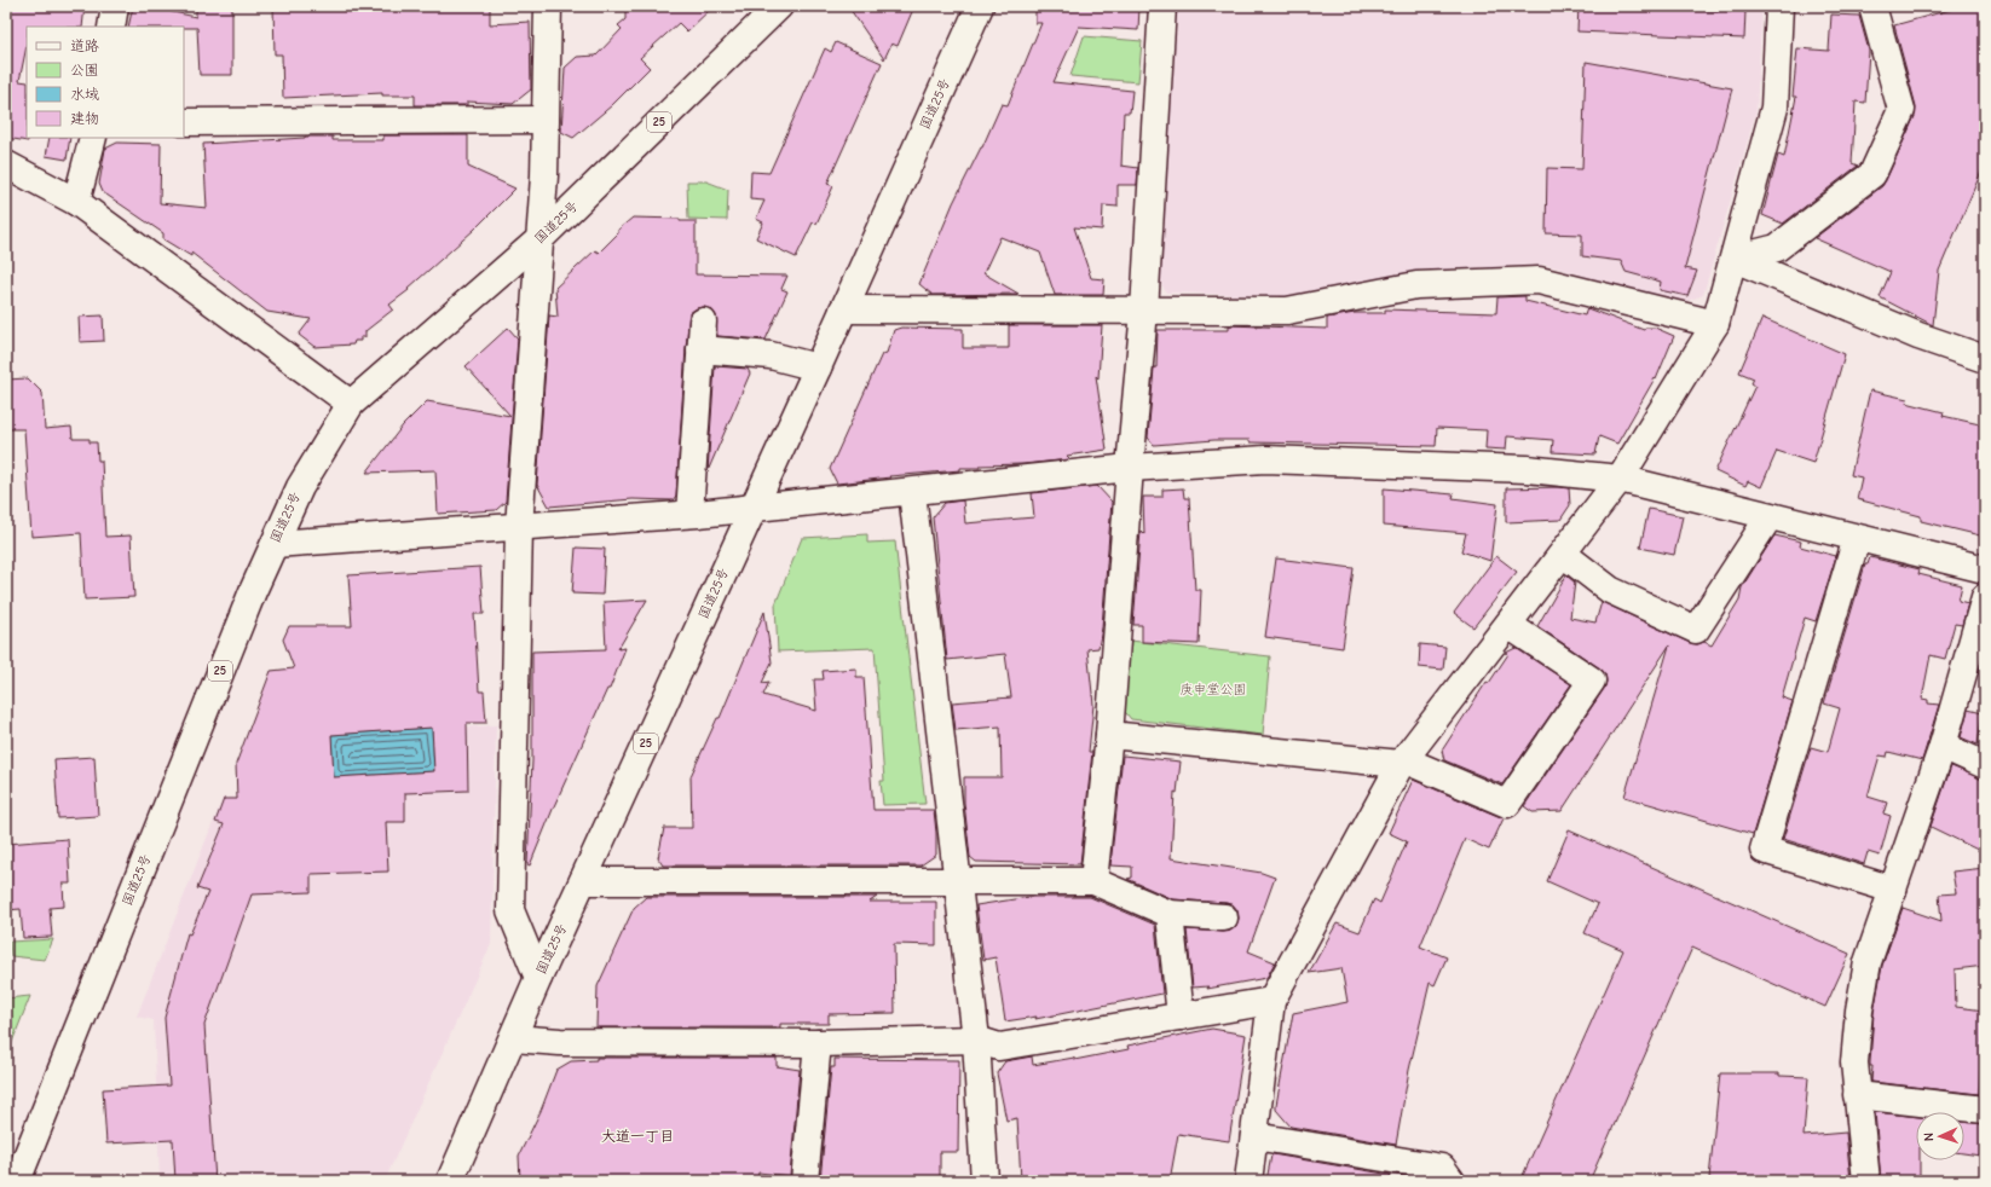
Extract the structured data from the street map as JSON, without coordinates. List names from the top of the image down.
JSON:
{
  "streets": {
    "main road": ["国道25号", "25"]
  },
  "districts": ["大道一丁目"],
  "parks": ["庚申堂公園"],
  "legend": [
    "道路",
    "公園",
    "水域",
    "建物"
  ],
  "north": "left"
}
